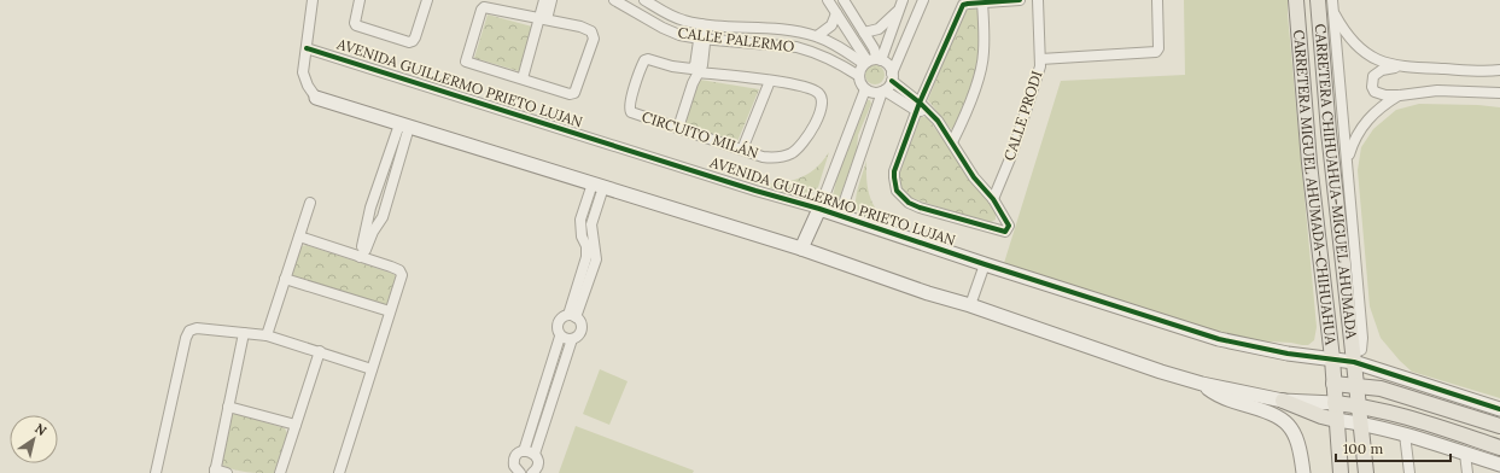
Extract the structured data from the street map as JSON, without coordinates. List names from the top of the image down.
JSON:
{
  "streets": {
    "main road": ["CARRETERA CHIHUAHUA-MIGUEL AHUMADA", "CARRETERA MIGUEL AHUMADA-CHIHUAHUA"],
    "street": [
      "CALLE PALERMO",
      "AVENIDA GUILLERMO PRIETO LUJAN",
      "CALLE PRODI",
      "CIRCUITO MILÁN"
    ]
  },
  "crossings": [
    ["CALLE PALERMO", "CIRCUITO MILÁN"],
    ["AVENIDA GUILLERMO PRIETO LUJAN", "CARRETERA CHIHUAHUA-MIGUEL AHUMADA"],
    ["AVENIDA GUILLERMO PRIETO LUJAN", "CARRETERA MIGUEL AHUMADA-CHIHUAHUA"]
  ],
  "scale_bar": "100 m",
  "north": "top right"
}
